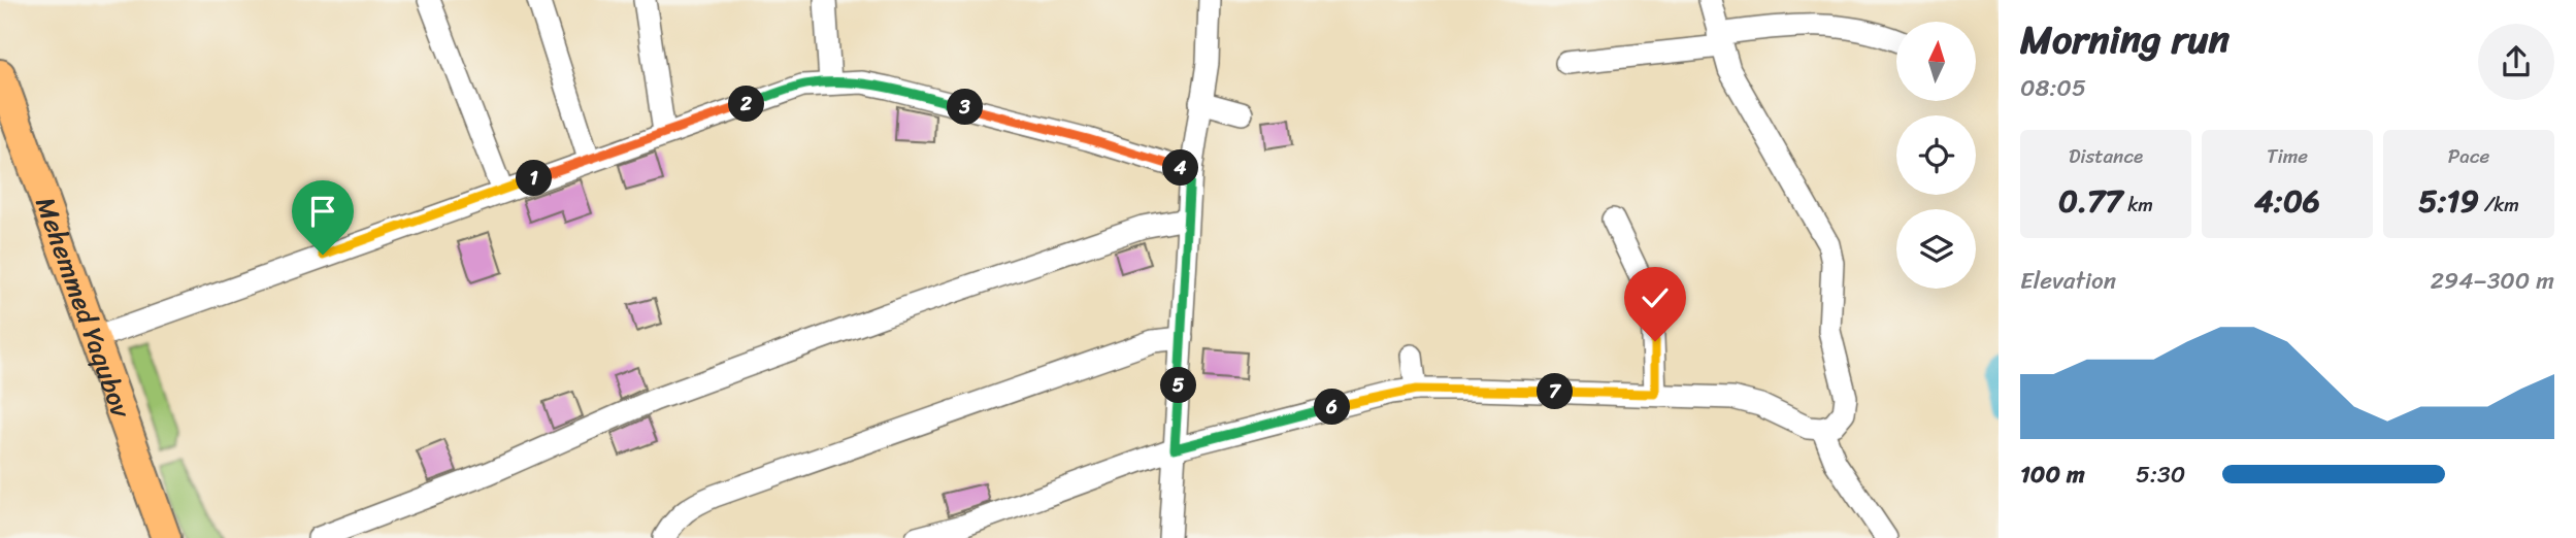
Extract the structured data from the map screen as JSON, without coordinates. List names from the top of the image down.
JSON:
{
  "streets": {
    "main road": ["Mehemmed Yaqubov"]
  },
  "north": "top",
  "page": {
    "heading": ["Morning run", "08:05"],
    "pins": [
      "2",
      "3",
      "4",
      "1",
      "5",
      "7",
      "6"
    ],
    "stats": [
      ["Distance", "0.77 km"],
      ["Time", "4:06"],
      ["Pace", "5:19 /km"]
    ],
    "chart": ["Elevation", "294–300 m"],
    "list": [
      {
        "name": "100 m",
        "note": "5:30"
      }
    ]
  }
}
